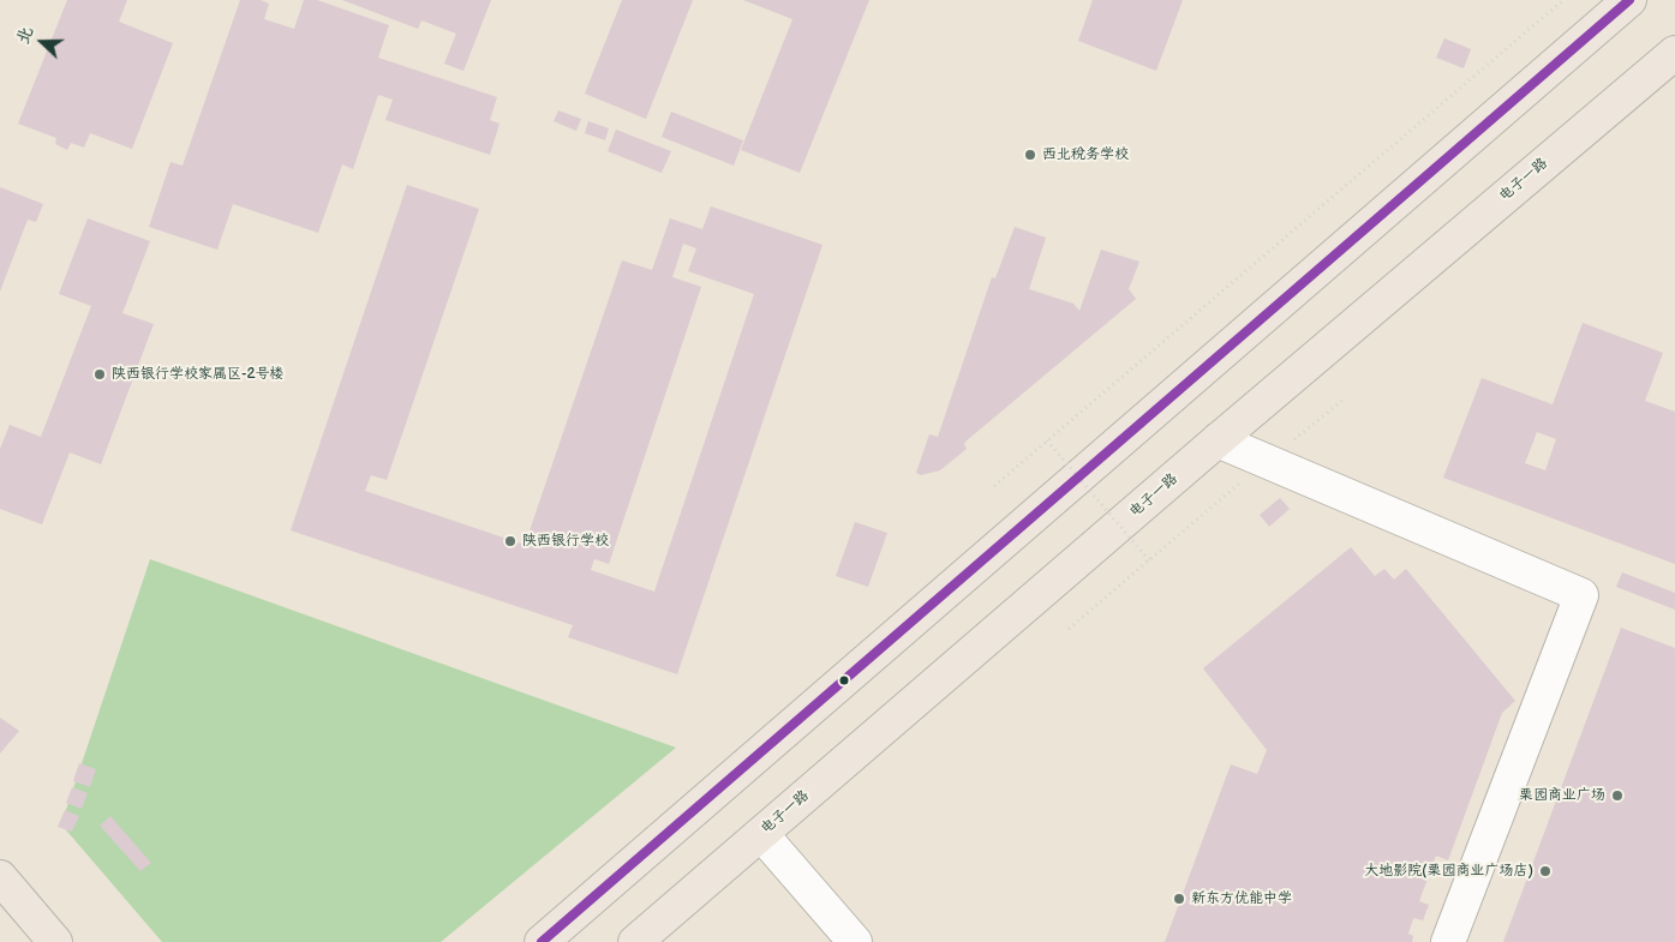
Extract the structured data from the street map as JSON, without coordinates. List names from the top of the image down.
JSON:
{
  "streets": {
    "main road": ["电子一路"]
  },
  "places": [
    "西北税务学校",
    "陕西银行学校家属区-2号楼",
    "陕西银行学校",
    "栗园商业广场",
    "大地影院(栗园商业广场店)",
    "新东方优能中学"
  ],
  "north": "left"
}
